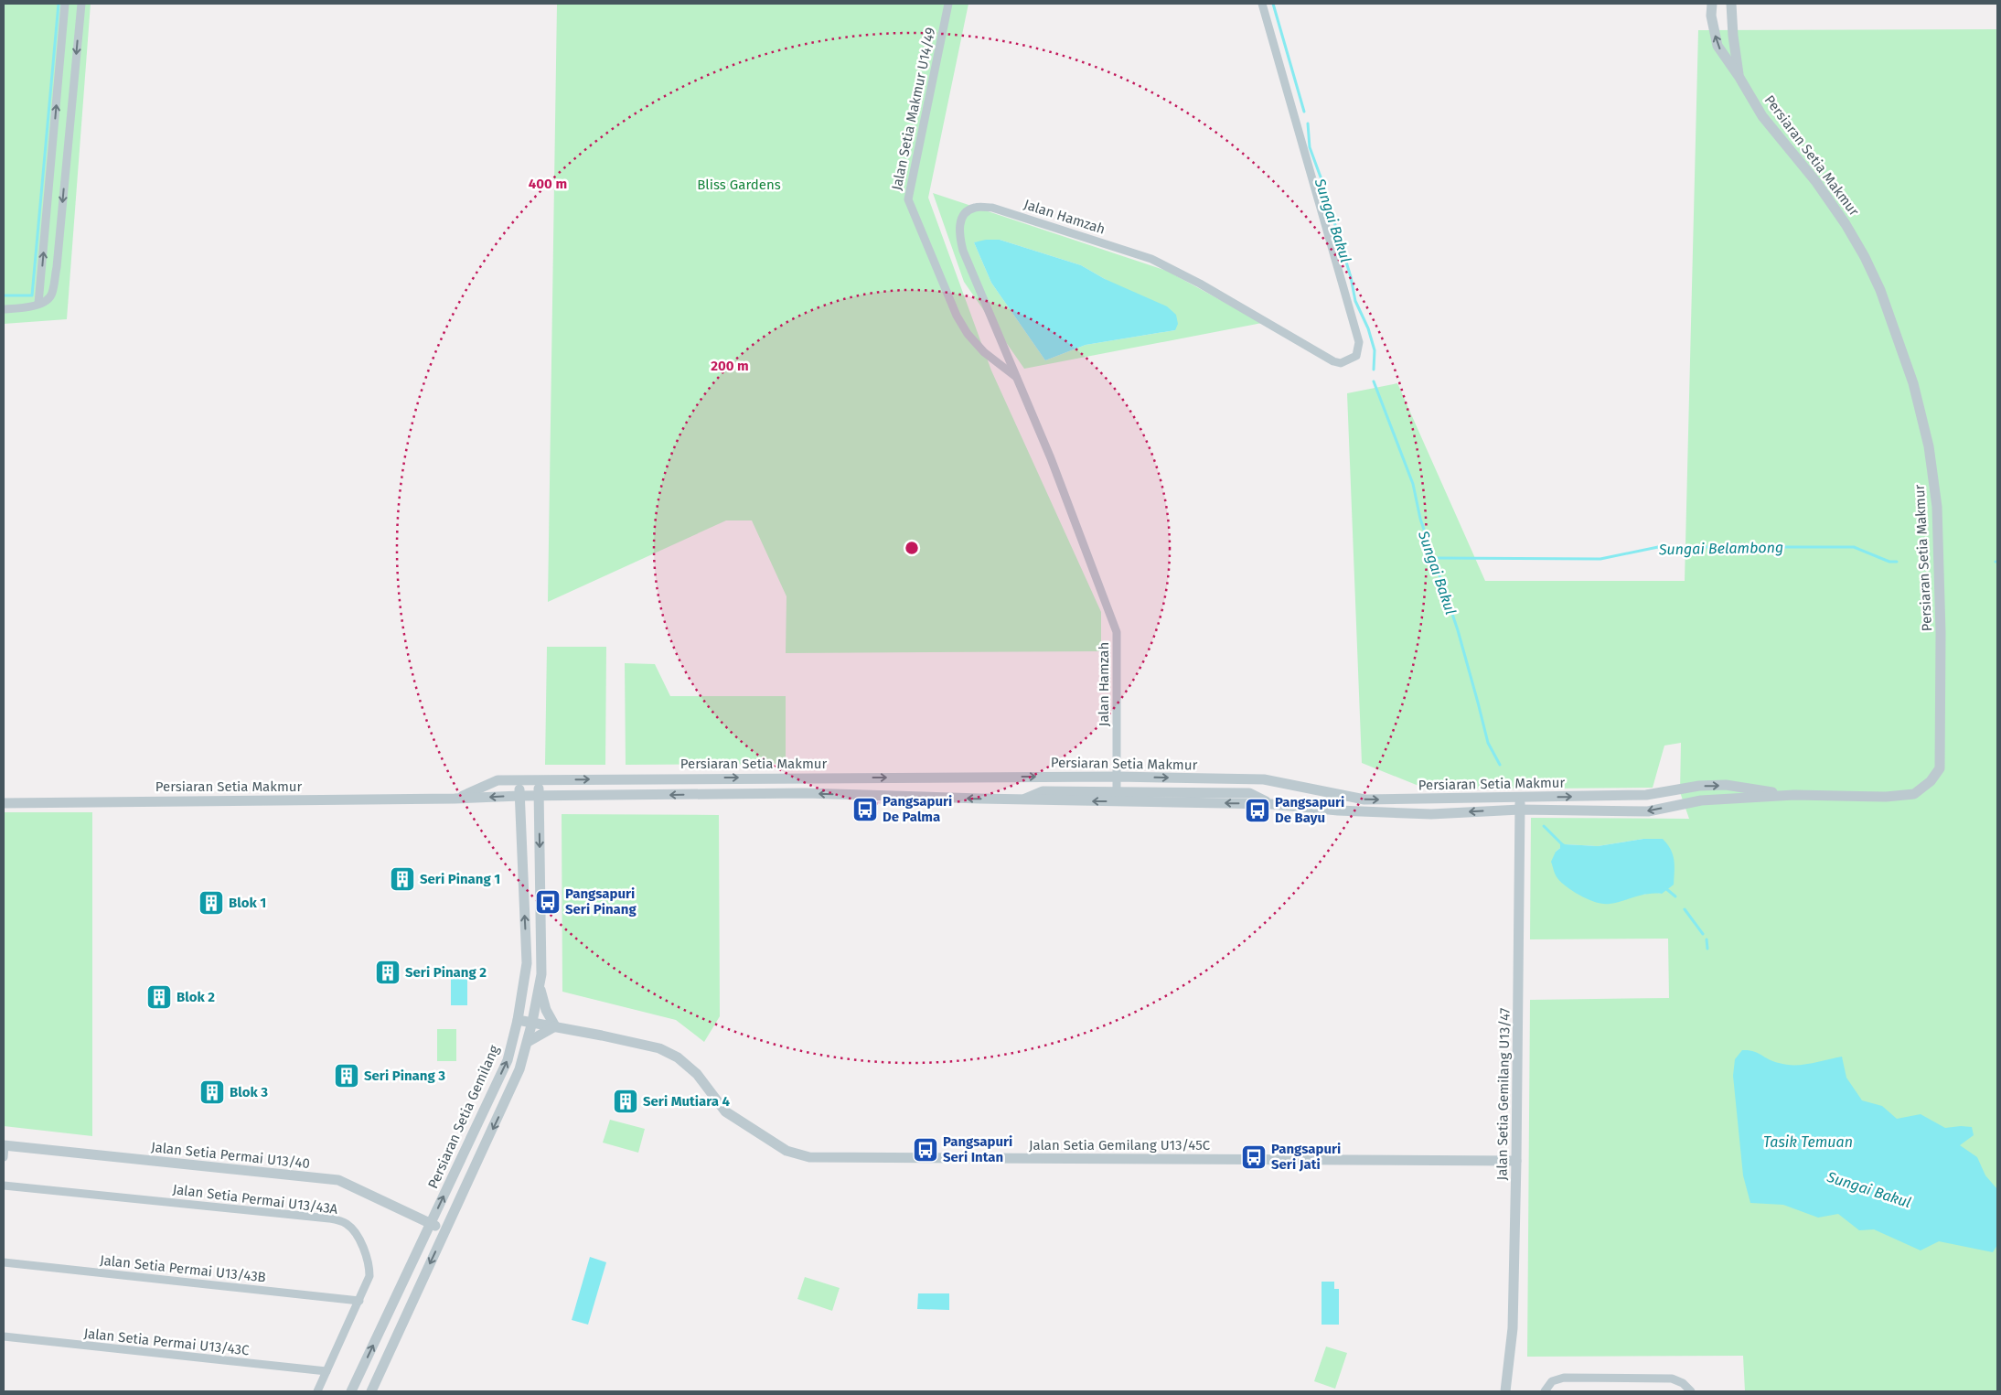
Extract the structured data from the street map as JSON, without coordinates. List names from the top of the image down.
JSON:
{
  "streets": {
    "street": [
      "Jalan Setia Makmur U14/49",
      "Persiaran Setia Makmur",
      "Jalan Hamzah",
      "Jalan Setia Gemilang U13/47",
      "Persiaran Setia Gemilang",
      "Jalan Setia Gemilang U13/45C",
      "Jalan Setia Permai U13/40",
      "Jalan Setia Permai U13/43A",
      "Jalan Setia Permai U13/43B",
      "Jalan Setia Permai U13/43C"
    ]
  },
  "crossings": [
    ["Jalan Setia Makmur U14/49", "Jalan Hamzah"],
    ["Persiaran Setia Makmur", "Jalan Hamzah"],
    ["Persiaran Setia Makmur", "Jalan Setia Gemilang U13/47"],
    ["Persiaran Setia Makmur", "Persiaran Setia Gemilang"],
    ["Jalan Setia Gemilang U13/47", "Jalan Setia Gemilang U13/45C"],
    ["Persiaran Setia Gemilang", "Jalan Setia Gemilang U13/45C"],
    ["Persiaran Setia Gemilang", "Jalan Setia Permai U13/40"],
    ["Jalan Setia Permai U13/43A", "Jalan Setia Permai U13/43B"],
    ["Jalan Setia Permai U13/43A", "Jalan Setia Permai U13/43C"]
  ],
  "water": ["Sungai Bakul", "Sungai Belambong", "Tasik Temuan"],
  "parks": ["Bliss Gardens"],
  "places": {
    "bus stop": [
      "Pangsapuri De Palma",
      "Pangsapuri De Bayu",
      "Pangsapuri Seri Pinang",
      "Pangsapuri Seri Intan",
      "Pangsapuri Seri Jati"
    ],
    "building": [
      "Seri Pinang 1",
      "Blok 1",
      "Seri Pinang 2",
      "Blok 2",
      "Seri Pinang 3",
      "Blok 3",
      "Seri Mutiara 4"
    ]
  },
  "rings": ["400 m", "200 m"]
}
